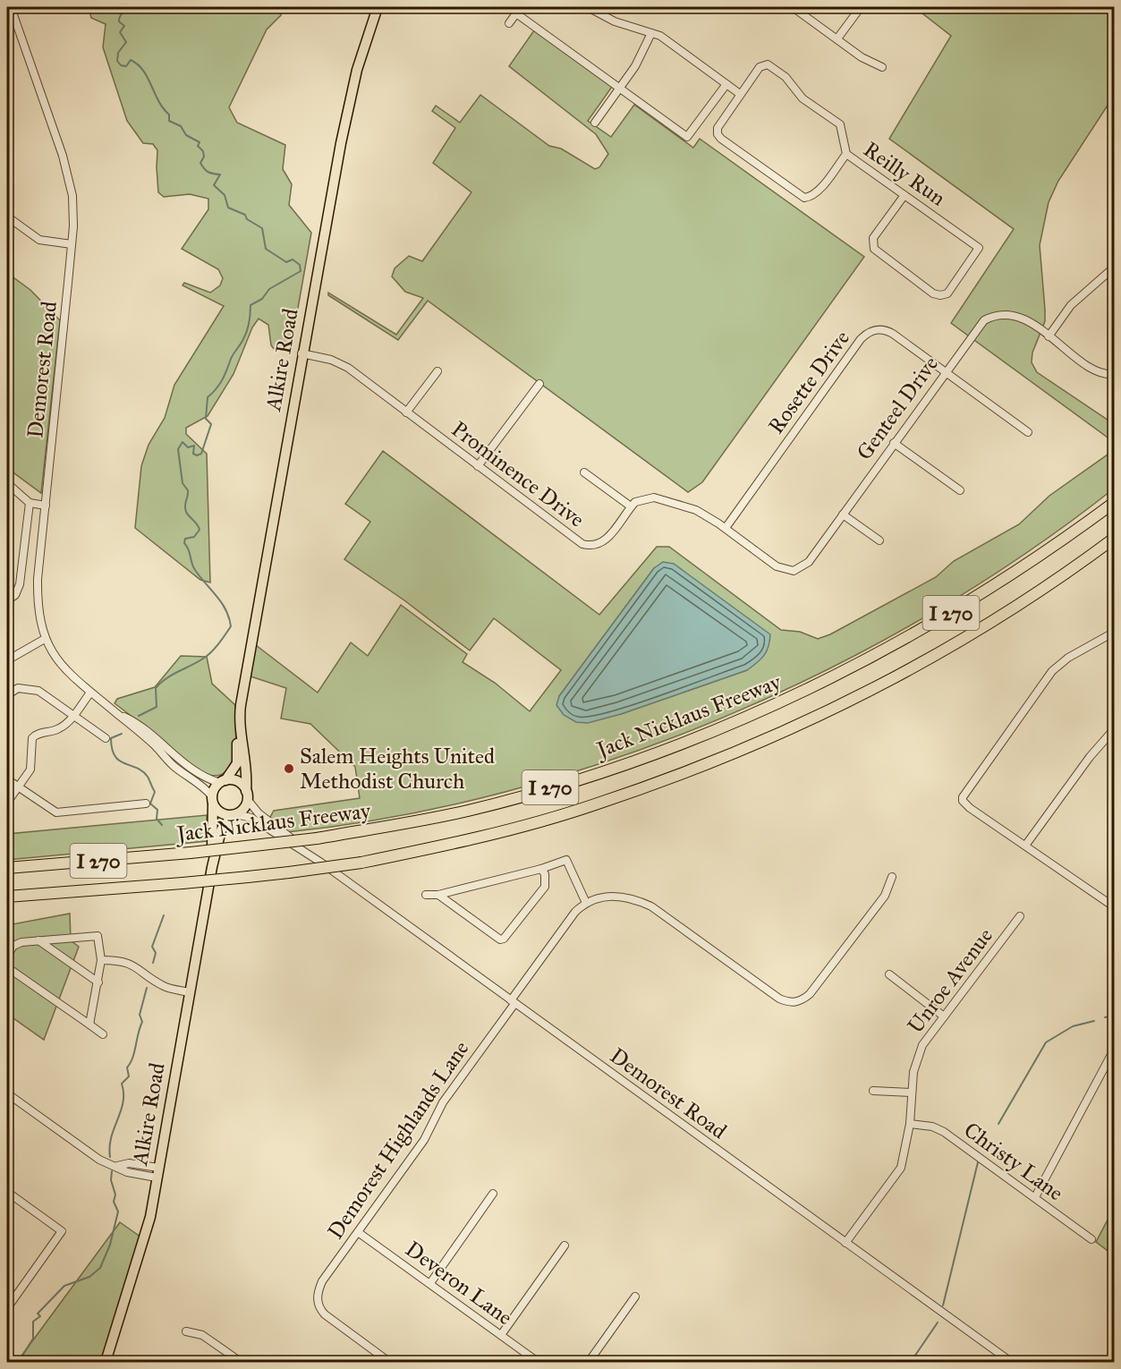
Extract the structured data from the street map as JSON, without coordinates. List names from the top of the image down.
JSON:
{
  "streets": {
    "highway": ["I 270", "Jack Nicklaus Freeway"],
    "main road": ["Alkire Road"],
    "street": [
      "Reilly Run",
      "Demorest Road",
      "Rosette Drive",
      "Genteel Drive",
      "Prominence Drive",
      "Unroe Avenue",
      "Demorest Highlands Lane",
      "Christy Lane",
      "Deveron Lane"
    ]
  },
  "crossings": [
    ["Alkire Road", "Demorest Road"],
    ["Alkire Road", "Prominence Drive"],
    ["Demorest Road", "Unroe Avenue"],
    ["Demorest Road", "Demorest Highlands Lane"],
    ["Rosette Drive", "Genteel Drive"],
    ["Unroe Avenue", "Christy Lane"],
    ["Demorest Highlands Lane", "Deveron Lane"]
  ],
  "places": ["Salem Heights United Methodist Church"]
}
